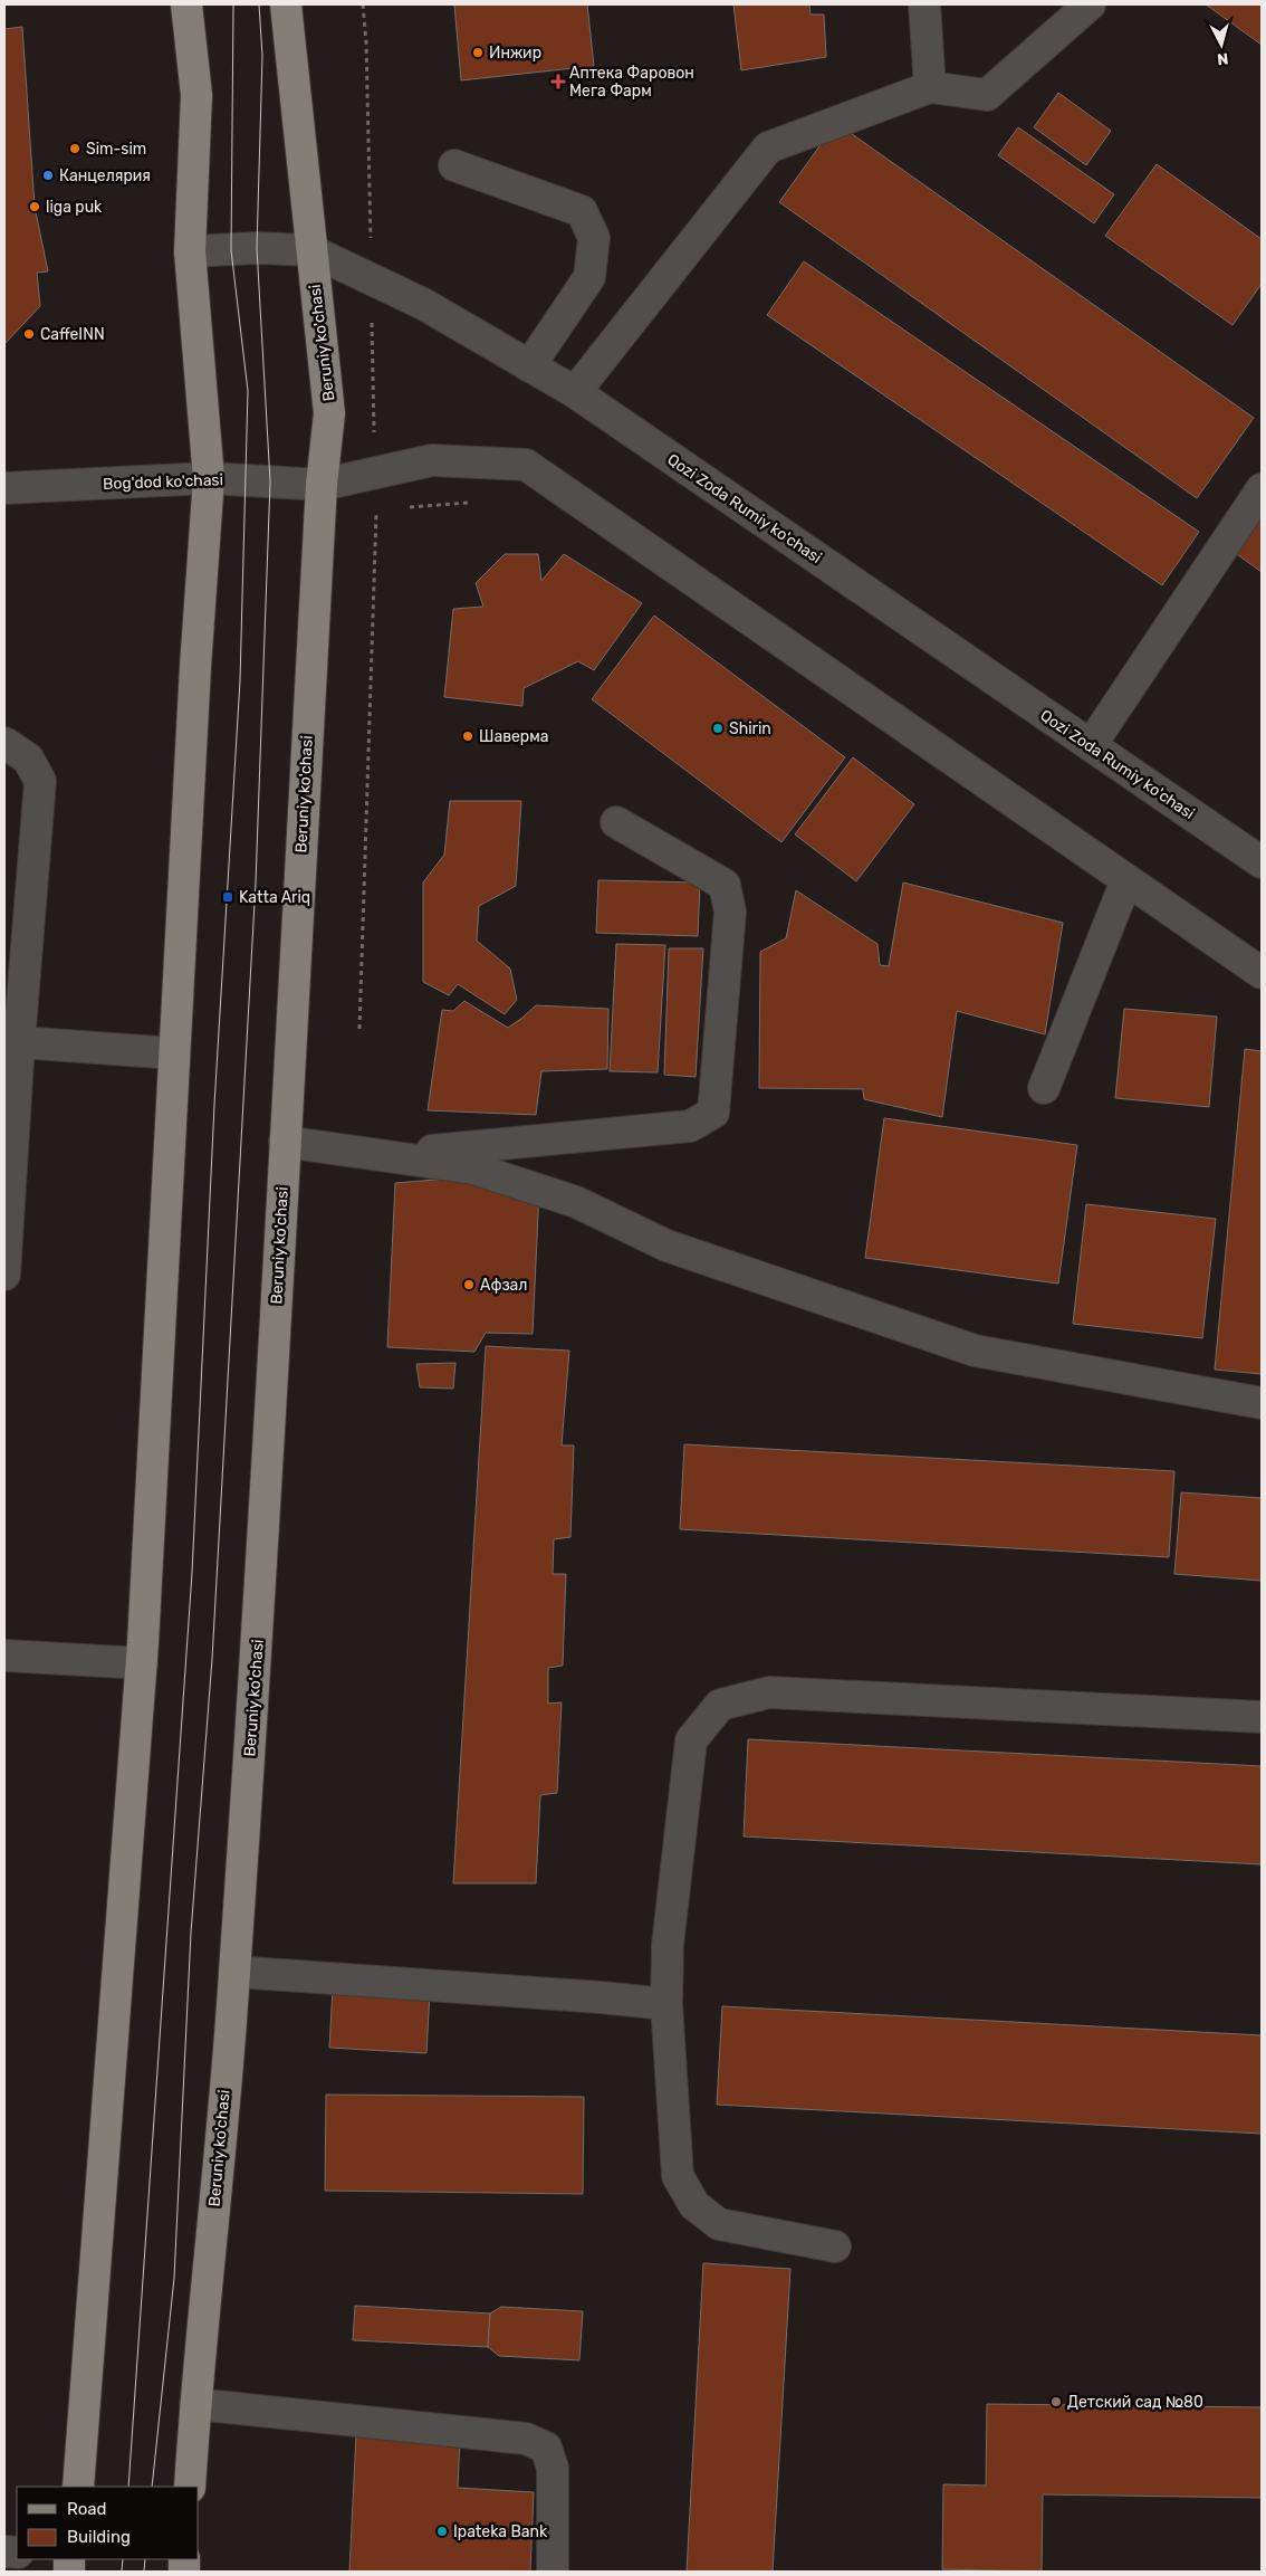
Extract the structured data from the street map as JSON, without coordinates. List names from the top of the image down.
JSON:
{
  "streets": {
    "main road": ["Beruniy ko'chasi"],
    "street": ["Bog'dod ko'chasi", "Qozi Zoda Rumiy ko'chasi"]
  },
  "crossings": [
    ["Beruniy ko'chasi", "Bog'dod ko'chasi"],
    ["Beruniy ko'chasi", "Qozi Zoda Rumiy ko'chasi"]
  ],
  "places": {
    "other": [
      "Инжир",
      "Sim-sim",
      "Канцелярия",
      "liga puk",
      "CaffeINN",
      "Shirin",
      "Шаверма",
      "Афзал",
      "Детский сад №80",
      "Ipateka Bank"
    ],
    "health": ["Аптека Фаровон Мега Фарм"],
    "transit": ["Katta Ariq"]
  },
  "legend": ["Road", "Building"],
  "north": "bottom"
}
